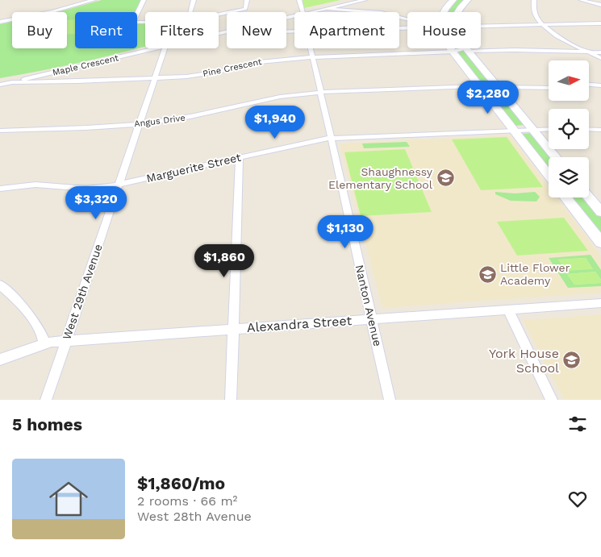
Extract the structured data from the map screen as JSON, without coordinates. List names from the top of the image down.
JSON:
{
  "streets": {
    "street": [
      "Maple Crescent",
      "Pine Crescent",
      "Angus Drive",
      "Marguerite Street",
      "West 29th Avenue",
      "Nanton Avenue",
      "Alexandra Street"
    ]
  },
  "crossings": [
    ["Maple Crescent", "Pine Crescent"],
    ["Pine Crescent", "West 29th Avenue"],
    ["Pine Crescent", "Nanton Avenue"],
    ["Angus Drive", "West 29th Avenue"],
    ["Angus Drive", "Nanton Avenue"],
    ["Marguerite Street", "West 29th Avenue"],
    ["Marguerite Street", "Nanton Avenue"],
    ["West 29th Avenue", "Alexandra Street"],
    ["Nanton Avenue", "Alexandra Street"]
  ],
  "places": {
    "school or university": ["Shaughnessy Elementary School", "Little Flower Academy", "York House School"]
  },
  "north": "right",
  "page": {
    "chip": [
      "Buy",
      "Rent",
      "Filters",
      "New",
      "Apartment",
      "House"
    ],
    "price": [
      "$2,280",
      "$1,940",
      "$3,320",
      "$1,130",
      "$1,860"
    ],
    "heading": "5 homes",
    "list": [
      {
        "name": "$1,860/mo",
        "note": "2 rooms · 66 m² · West 28th Avenue"
      }
    ]
  }
}
